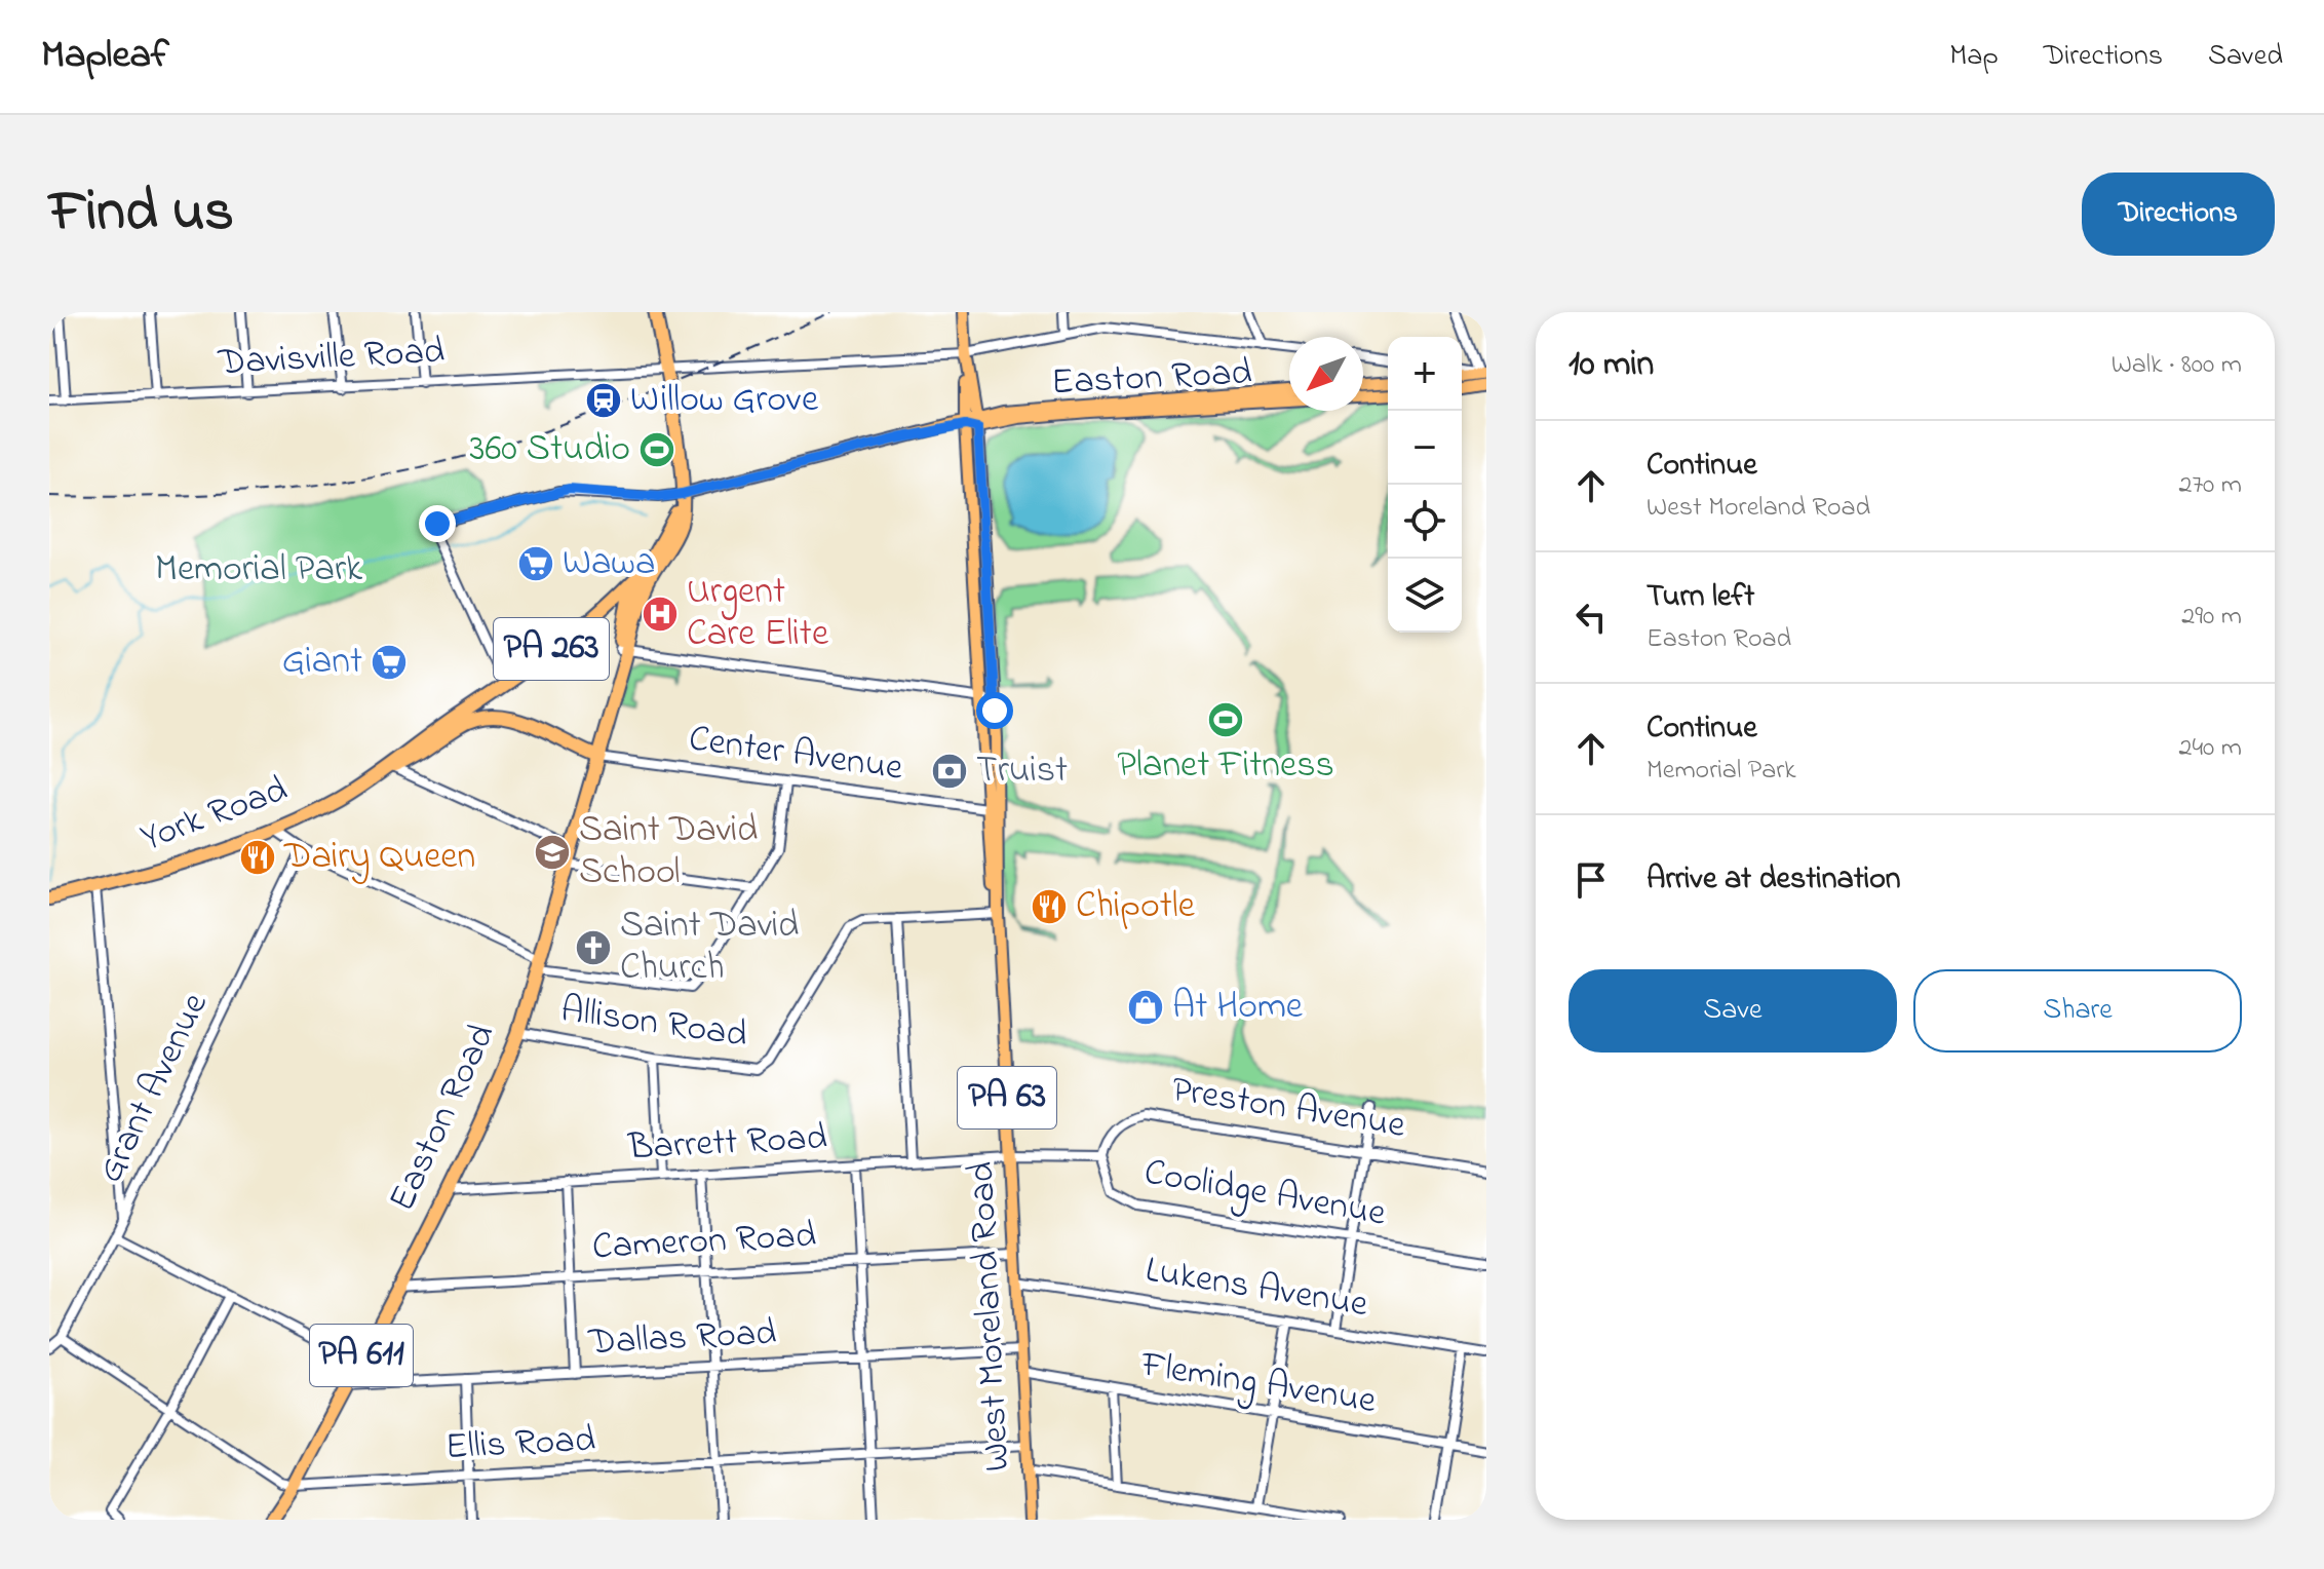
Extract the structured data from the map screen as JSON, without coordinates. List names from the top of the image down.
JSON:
{
  "streets": {
    "highway": [
      "Easton Road",
      "PA 263",
      "York Road",
      "PA 611"
    ],
    "main road": ["PA 63", "West Moreland Road"],
    "street": [
      "Davisville Road",
      "Center Avenue",
      "Allison Road",
      "Grant Avenue",
      "Preston Avenue",
      "Barrett Road",
      "Coolidge Avenue",
      "Cameron Road",
      "Lukens Avenue",
      "Dallas Road",
      "Fleming Avenue",
      "Ellis Road"
    ]
  },
  "crossings": [
    ["Davisville Road", "PA 63"],
    ["Davisville Road", "West Moreland Road"],
    ["Davisville Road", "PA 611"],
    ["Easton Road", "Center Avenue"],
    ["Easton Road", "York Road"],
    ["Easton Road", "Allison Road"],
    ["Easton Road", "Barrett Road"],
    ["Easton Road", "Cameron Road"],
    ["Easton Road", "West Moreland Road"],
    ["Easton Road", "Dallas Road"],
    ["Easton Road", "PA 611"],
    ["Easton Road", "Ellis Road"],
    ["Center Avenue", "York Road"],
    ["Center Avenue", "West Moreland Road"],
    ["Allison Road", "West Moreland Road"],
    ["PA 63", "West Moreland Road"],
    ["Preston Avenue", "Coolidge Avenue"],
    ["Barrett Road", "Coolidge Avenue"],
    ["Barrett Road", "West Moreland Road"],
    ["Coolidge Avenue", "West Moreland Road"],
    ["Cameron Road", "West Moreland Road"],
    ["Lukens Avenue", "West Moreland Road"],
    ["West Moreland Road", "Dallas Road"],
    ["West Moreland Road", "Fleming Avenue"],
    ["West Moreland Road", "Ellis Road"]
  ],
  "parks": ["Memorial Park"],
  "places": {
    "station": ["Willow Grove"],
    "sports": ["360 Studio", "Planet Fitness"],
    "supermarket": ["Wawa", "Giant"],
    "hospital": ["Urgent Care Elite"],
    "bank": ["Truist"],
    "school or university": ["Saint David School"],
    "restaurant": ["Dairy Queen", "Chipotle"],
    "church": ["Saint David Church"],
    "shop": ["At Home"]
  },
  "north": "bottom left",
  "page": {
    "header": "Mapleaf",
    "nav": ["Map", "Directions", "Saved"],
    "title": "Find us",
    "buttons": [
      "Directions",
      ["Save", "Share"]
    ],
    "heading": ["10 min", "Walk · 800 m"],
    "map_buttons": ["+", "−"],
    "list": [
      ["Continue", "West Moreland Road", "270 m"],
      ["Turn left", "Easton Road", "290 m"],
      ["Continue", "Memorial Park", "240 m"],
      "Arrive at destination"
    ]
  }
}
